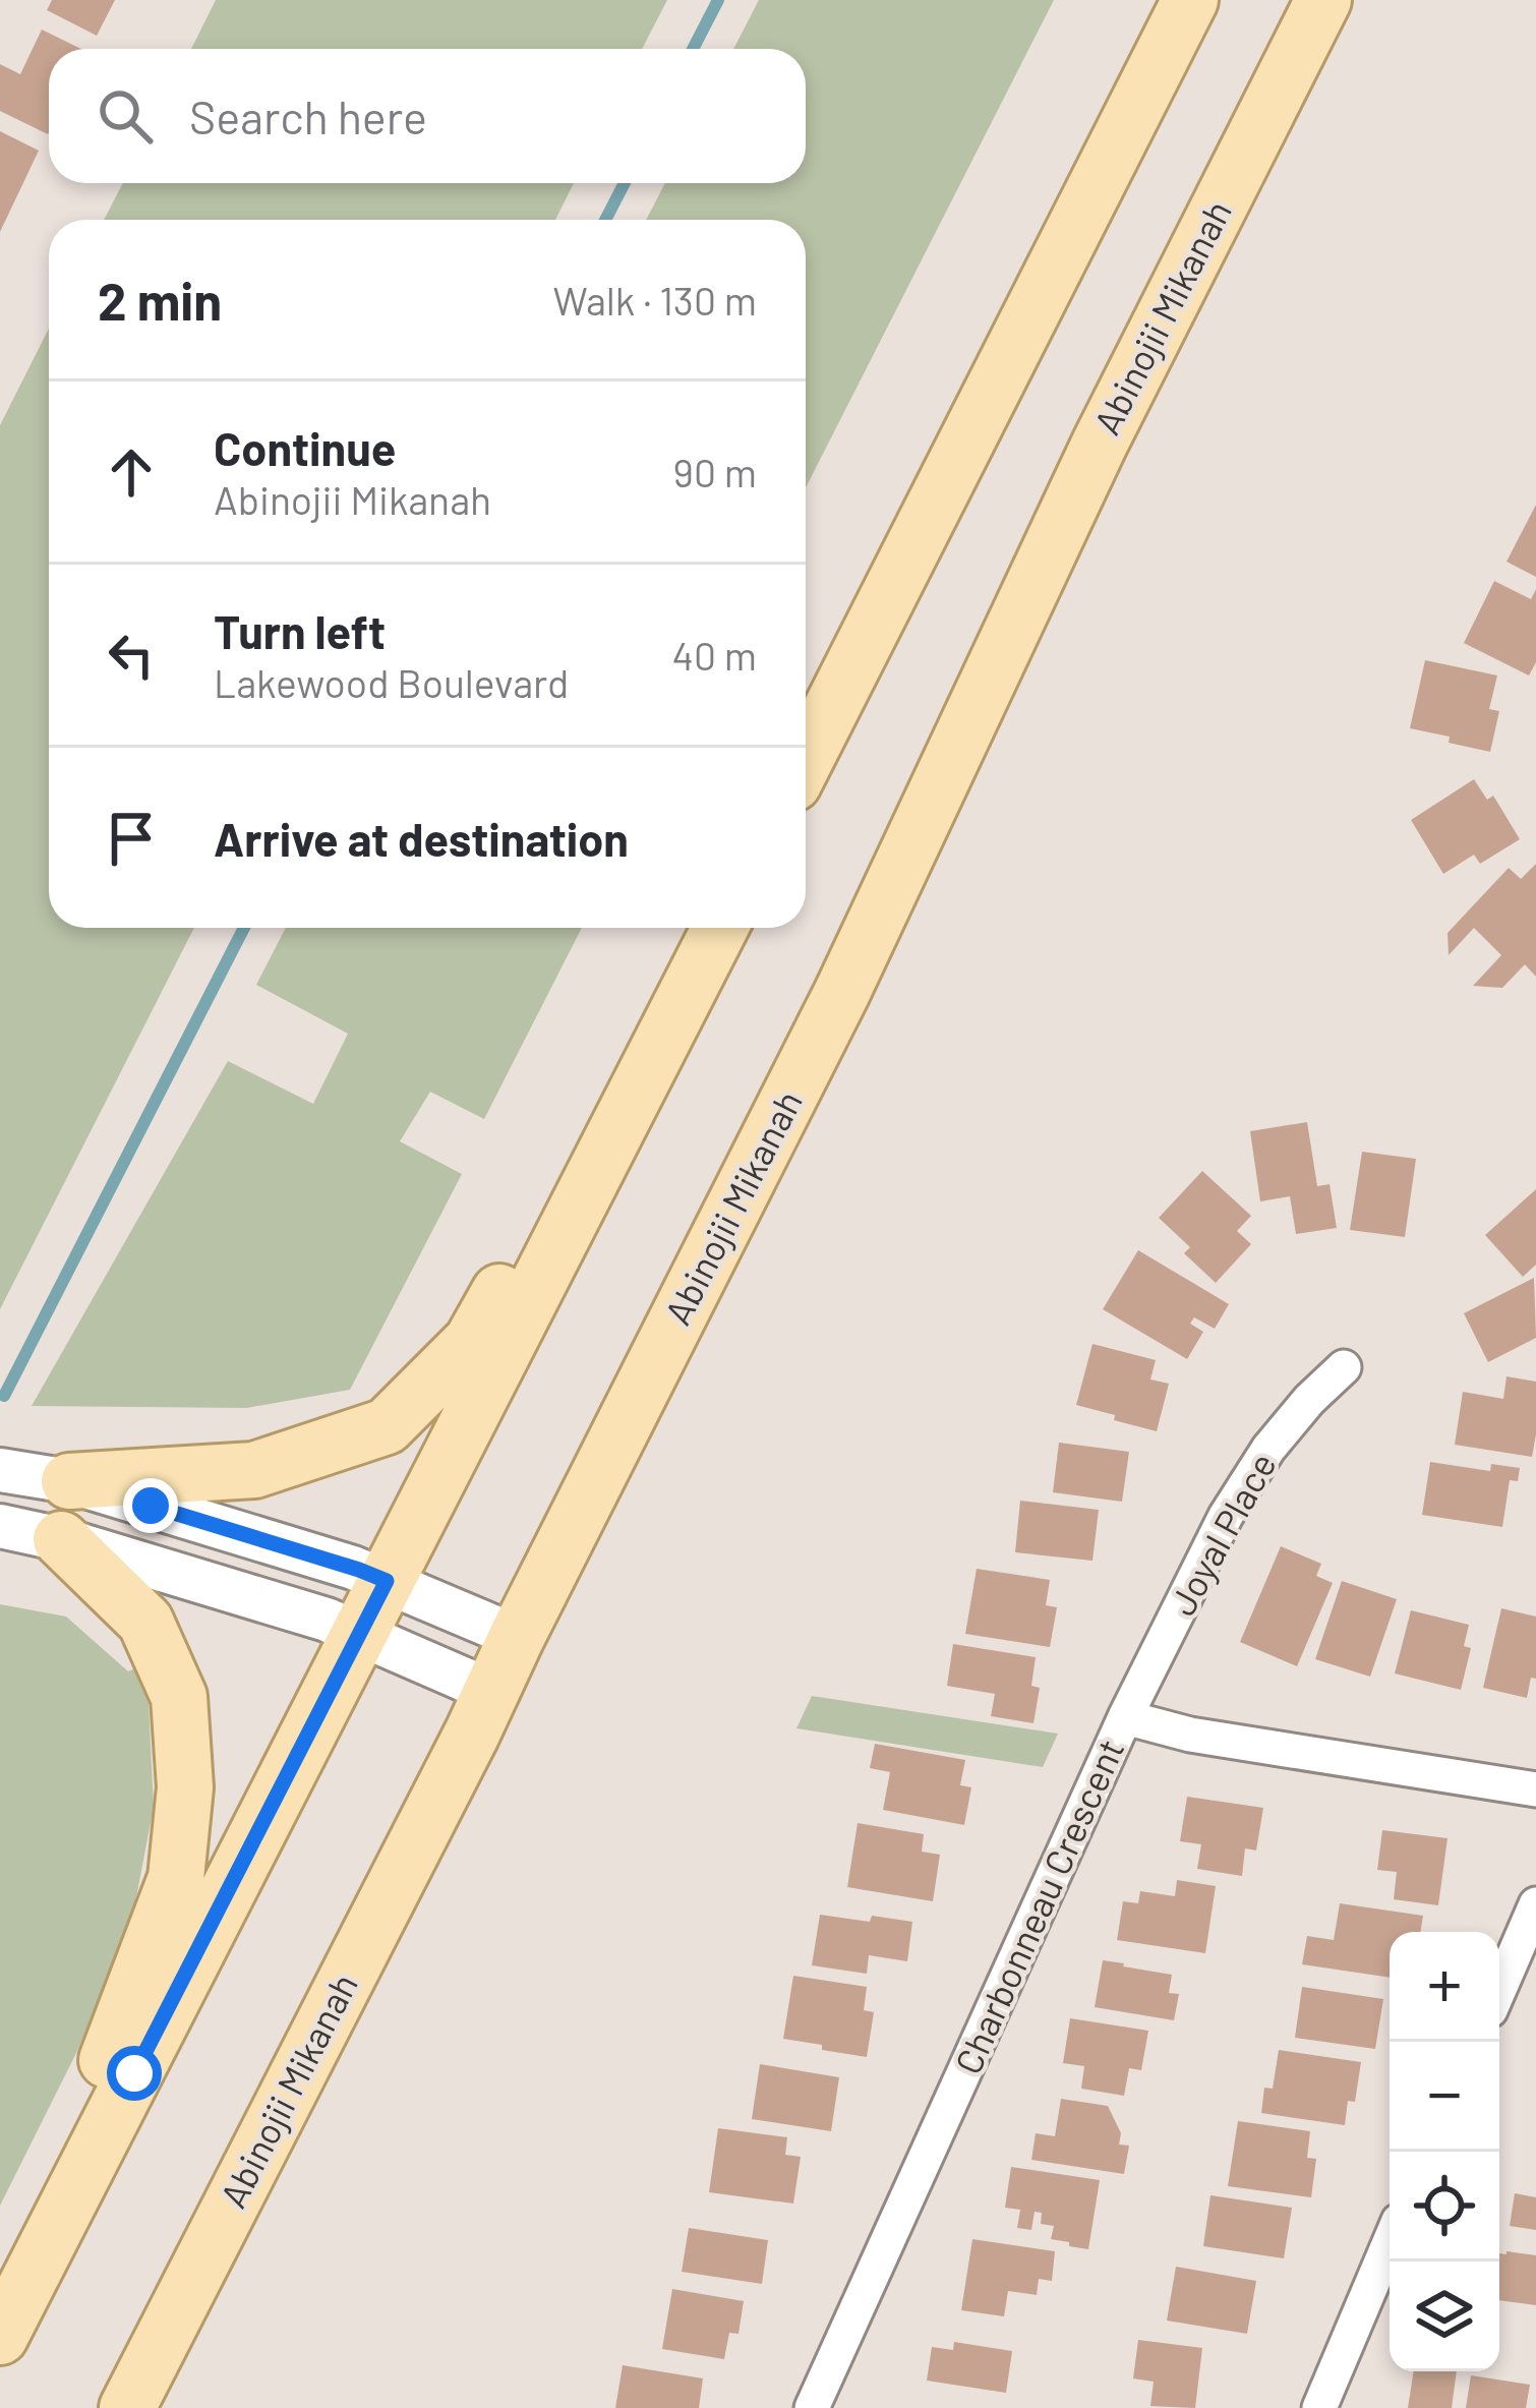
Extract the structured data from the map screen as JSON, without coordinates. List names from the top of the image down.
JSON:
{
  "streets": {
    "main road": ["Abinojii Mikanah"],
    "street": ["Joyal Place", "Charbonneau Crescent"]
  },
  "crossings": [
    ["Joyal Place", "Charbonneau Crescent"]
  ],
  "page": {
    "search": "Search here",
    "heading": ["2 min", "Walk · 130 m"],
    "list": [
      ["Continue", "Abinojii Mikanah", "90 m"],
      ["Turn left", "Lakewood Boulevard", "40 m"],
      "Arrive at destination"
    ],
    "map_buttons": ["+", "−"]
  }
}
